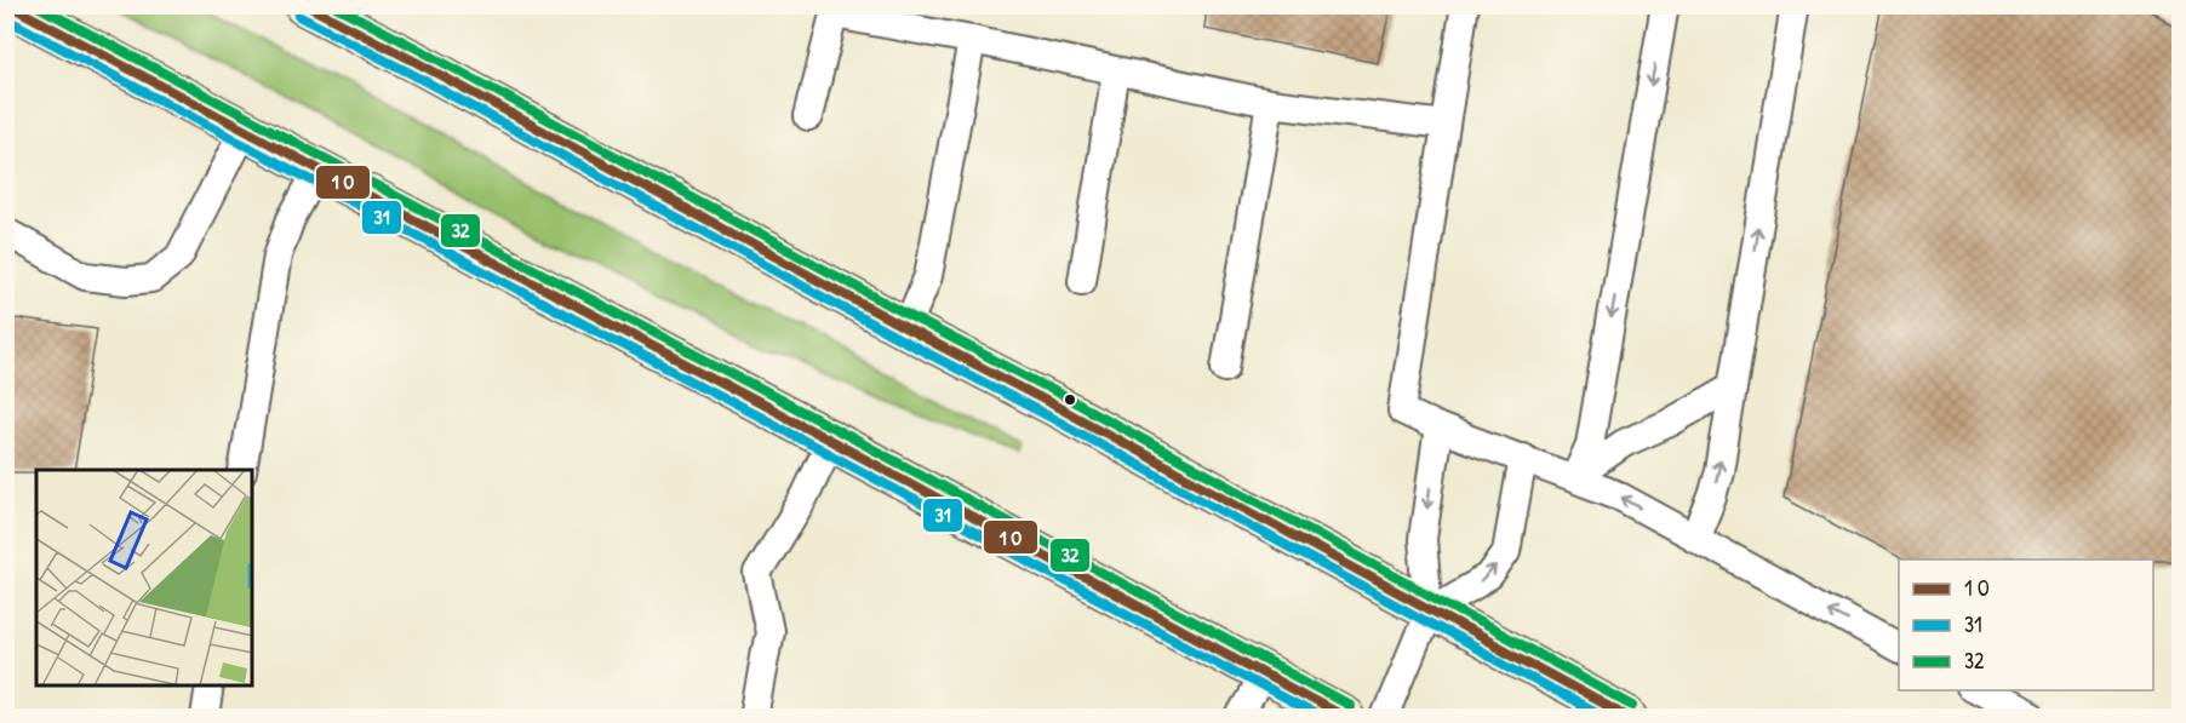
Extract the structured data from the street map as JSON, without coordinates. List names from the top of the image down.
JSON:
{
  "lines": ["transit line 32", "transit line 31"],
  "legend": ["1 O", "31", "32"]
}
